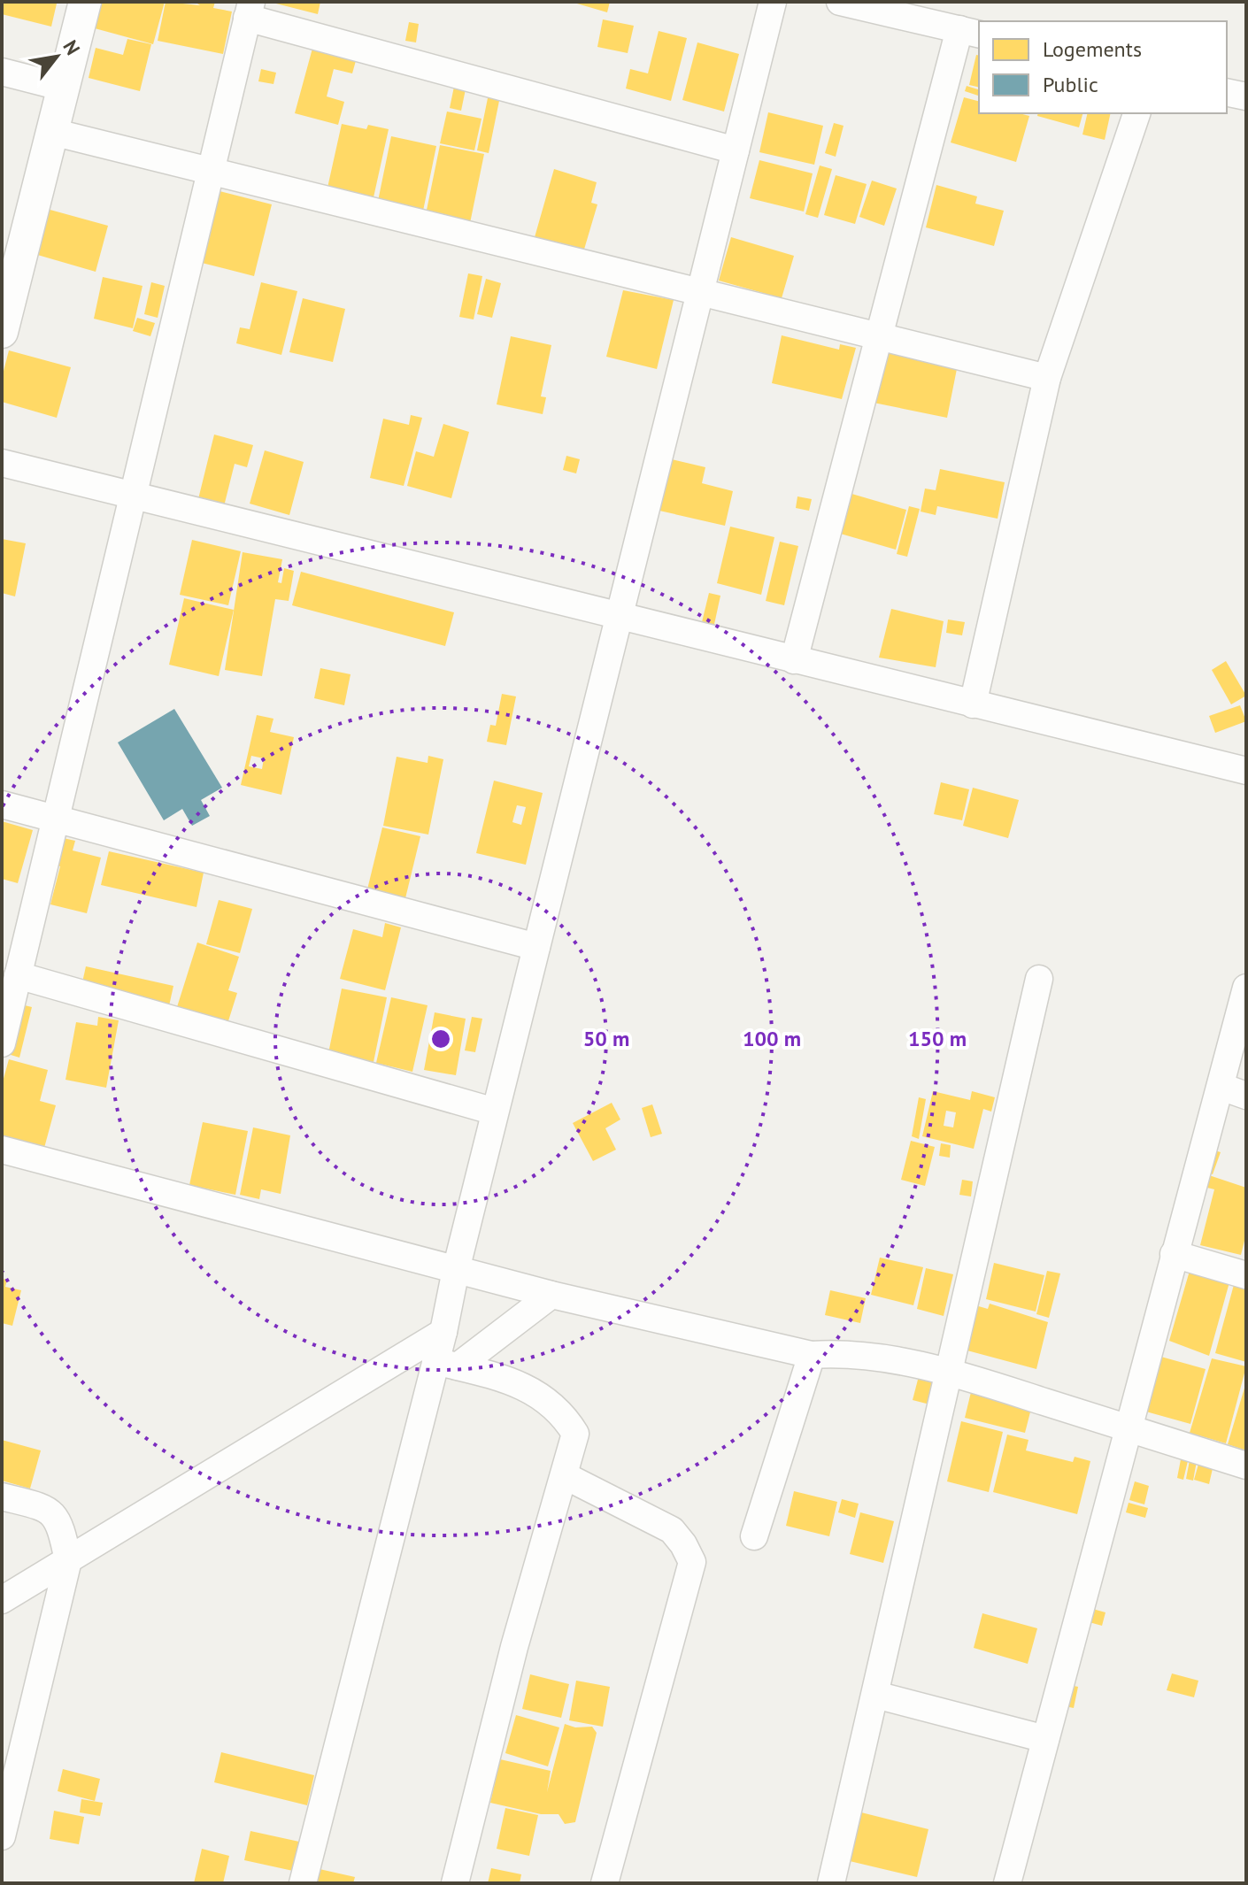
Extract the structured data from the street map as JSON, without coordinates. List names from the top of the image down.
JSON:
{
  "legend": ["Logements", "Public"],
  "north": "top right",
  "rings": ["50 m", "100 m", "150 m"]
}
